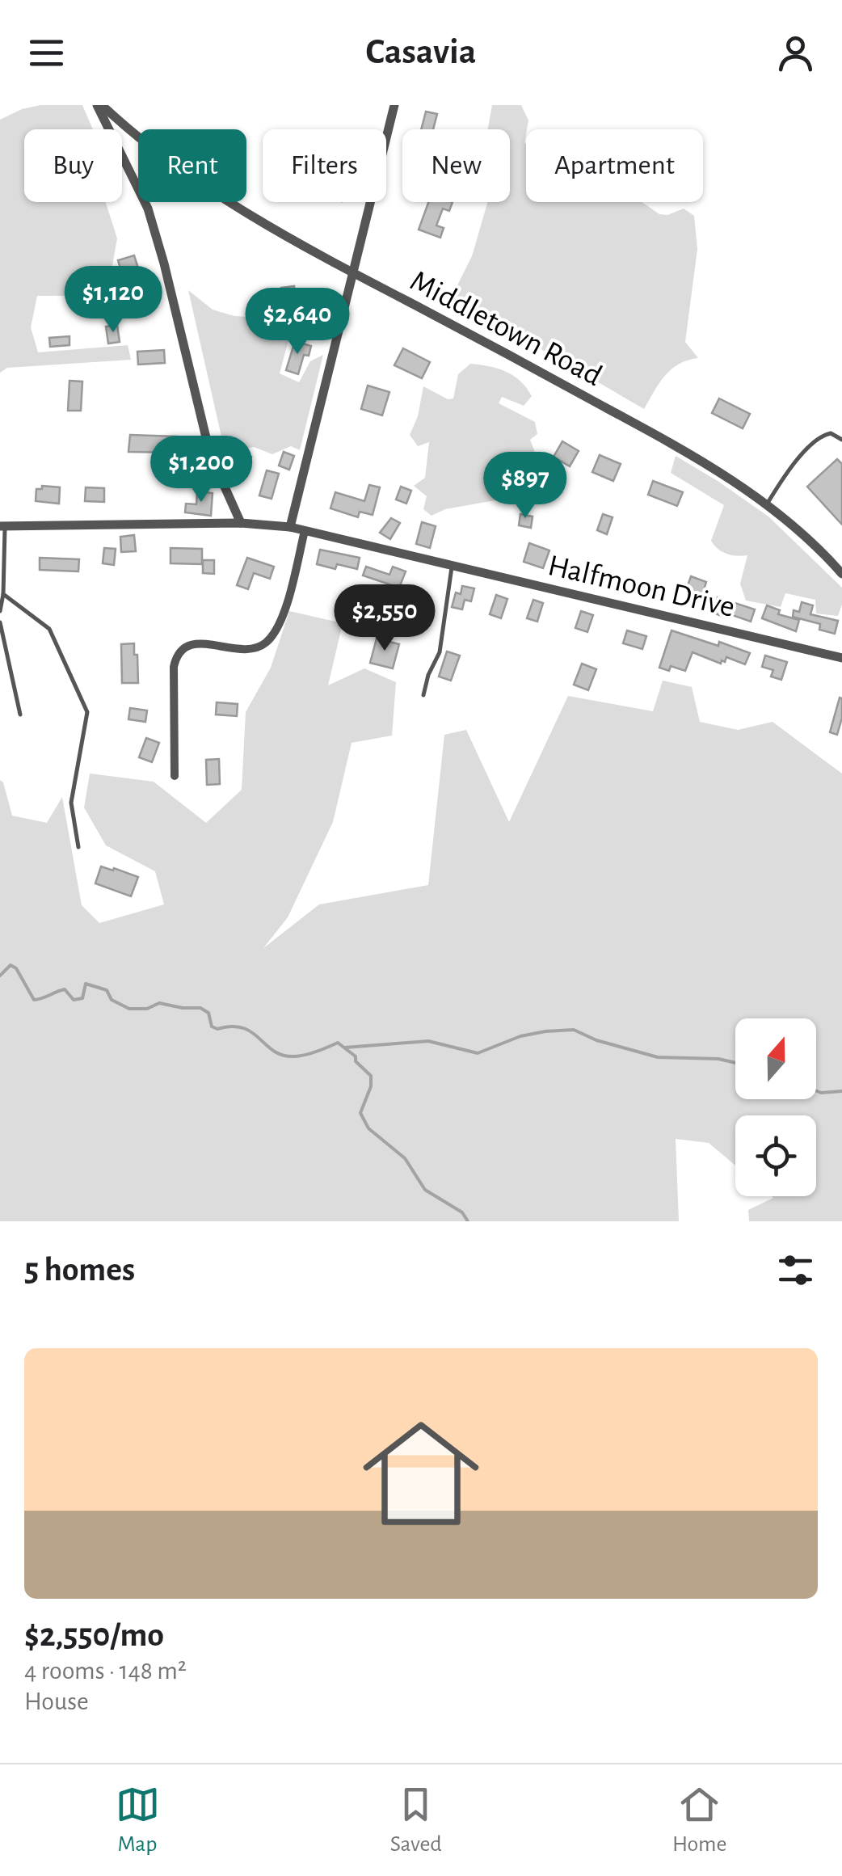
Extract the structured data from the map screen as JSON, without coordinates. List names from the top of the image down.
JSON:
{
  "streets": {
    "street": ["Middletown Road", "Halfmoon Drive"]
  },
  "north": "top",
  "page": {
    "header": "Casavia",
    "chip": [
      "Buy",
      "Rent",
      "Filters",
      "New",
      "Apartment"
    ],
    "price": [
      "$1,120",
      "$2,640",
      "$1,200",
      "$897",
      "$2,550"
    ],
    "heading": "5 homes",
    "list": [
      {
        "name": "$2,550/mo",
        "note": "4 rooms · 148 m² · House"
      }
    ],
    "tabs": ["Map", "Saved", "Home"]
  }
}
